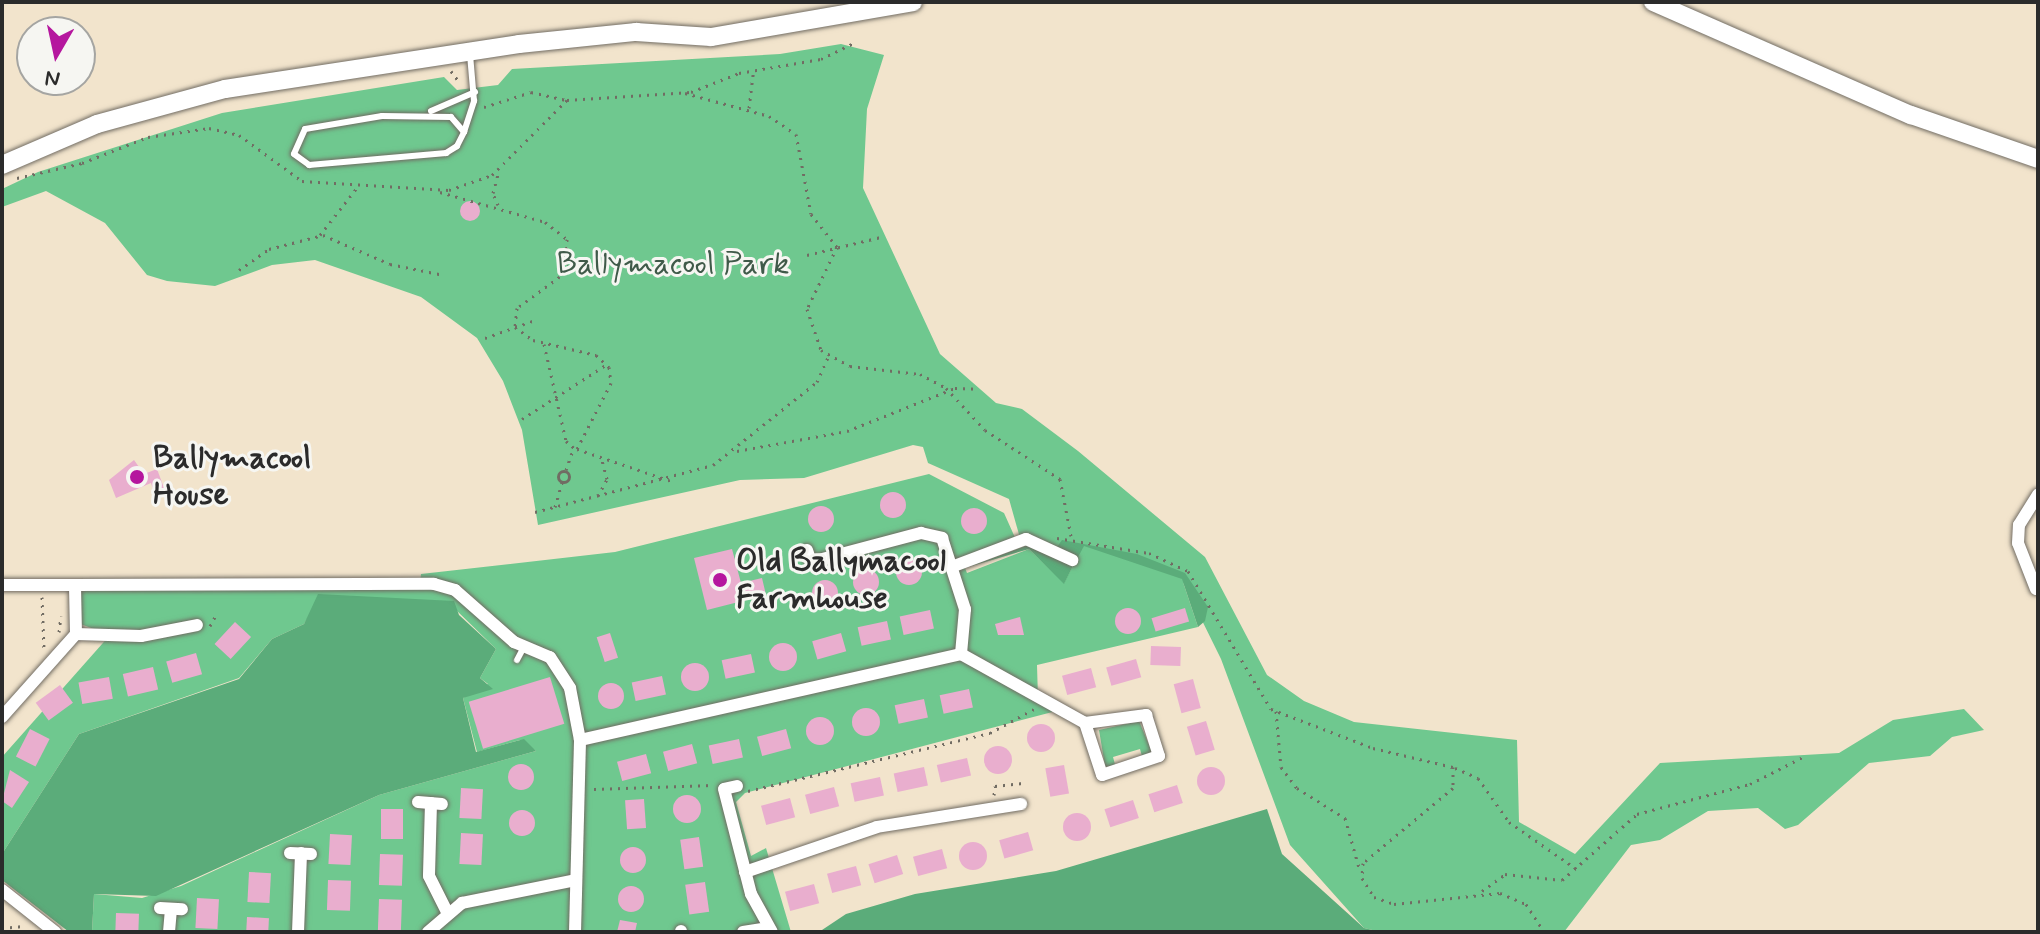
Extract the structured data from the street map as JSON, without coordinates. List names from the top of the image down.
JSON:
{
  "parks": ["Ballymacool Park"],
  "places": ["Ballymacool House", "Old Ballymacool Farmhouse"],
  "north": "bottom"
}
